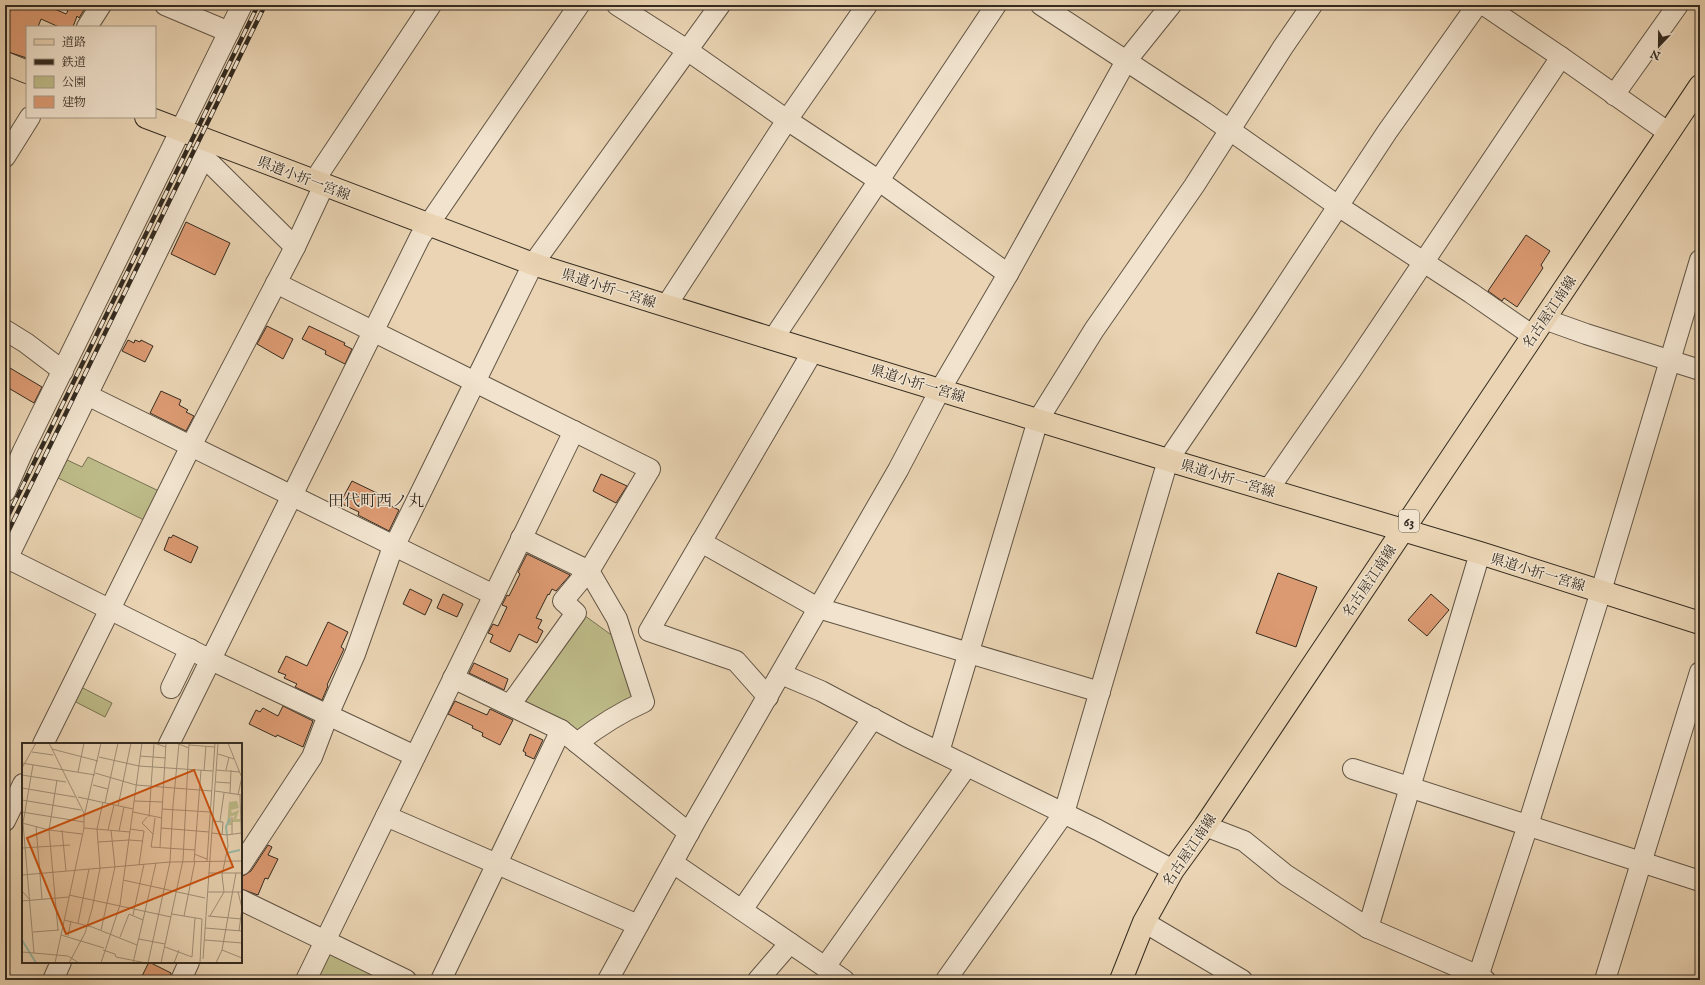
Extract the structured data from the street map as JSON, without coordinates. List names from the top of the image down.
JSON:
{
  "streets": {
    "main road": ["県道小折一宮線", "名古屋江南線", "63"]
  },
  "crossings": [
    ["県道小折一宮線", "名古屋江南線"]
  ],
  "districts": ["田代町西ノ丸"],
  "legend": [
    "道路",
    "鉄道",
    "公園",
    "建物"
  ],
  "north": "bottom"
}
